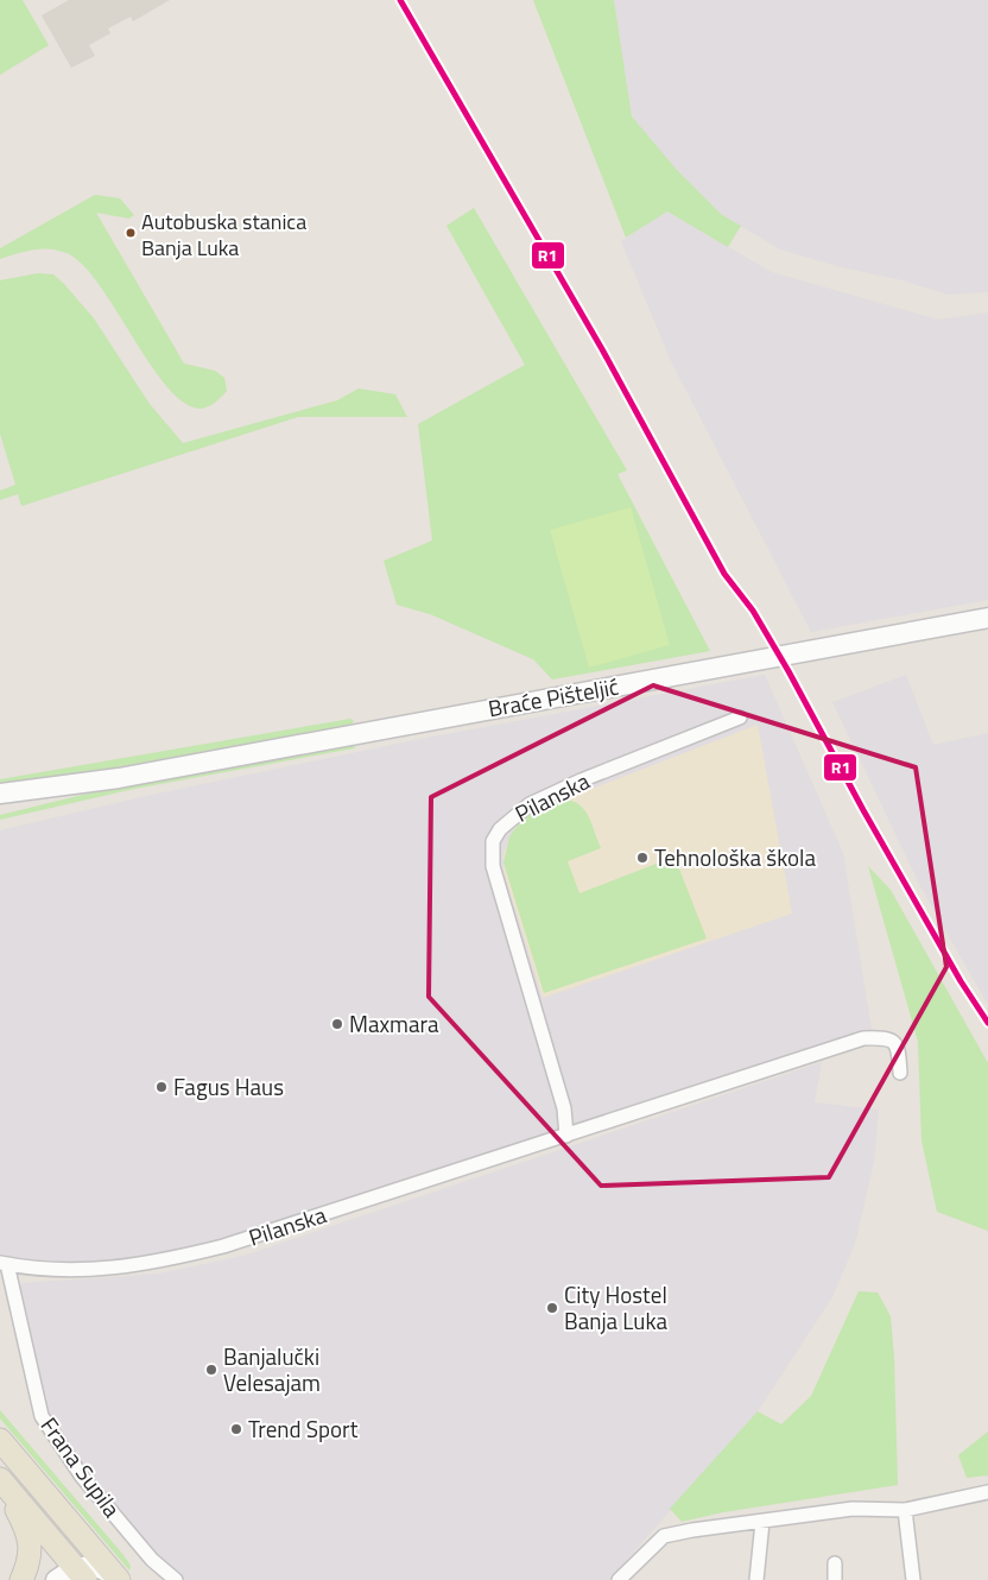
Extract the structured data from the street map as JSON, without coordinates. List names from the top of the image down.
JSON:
{
  "streets": {
    "street": ["Braće Pišteljić", "Pilanska", "Frana Supila"]
  },
  "crossings": [
    ["Pilanska", "Frana Supila"]
  ],
  "places": [
    "Autobuska stanica Banja Luka",
    "Tehnološka škola",
    "Maxmara",
    "Fagus Haus",
    "City Hostel Banja Luka",
    "Banjalučki Velesajam",
    "Trend Sport"
  ],
  "lines": ["transit line R1"]
}
